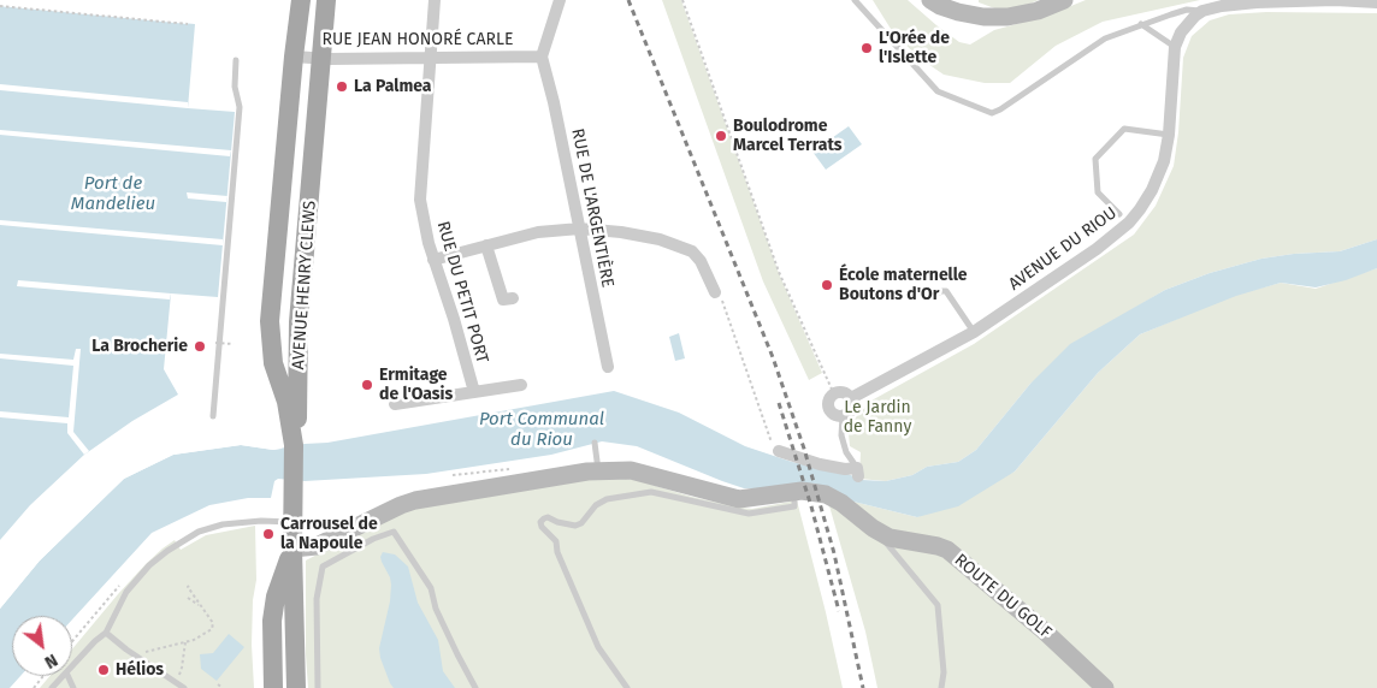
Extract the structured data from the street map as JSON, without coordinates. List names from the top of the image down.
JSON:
{
  "streets": {
    "main road": ["AVENUE HENRY CLEWS"],
    "street": [
      "RUE JEAN HONORÉ CARLE",
      "RUE DE L'ARGENTIÈRE",
      "AVENUE DU RIOU",
      "RUE DU PETIT PORT",
      "ROUTE DU GOLF"
    ]
  },
  "crossings": [
    ["RUE JEAN HONORÉ CARLE", "RUE DE L'ARGENTIÈRE"],
    ["RUE JEAN HONORÉ CARLE", "AVENUE HENRY CLEWS"],
    ["RUE JEAN HONORÉ CARLE", "RUE DU PETIT PORT"]
  ],
  "water": ["Port de Mandelieu", "Port Communal du Riou"],
  "parks": ["Le Jardin de Fanny"],
  "places": [
    "L'Orée de l'Islette",
    "La Palmea",
    "Boulodrome Marcel Terrats",
    "École maternelle Boutons d'Or",
    "La Brocherie",
    "Ermitage de l'Oasis",
    "Carrousel de la Napoule",
    "Hélios"
  ],
  "north": "bottom right"
}
